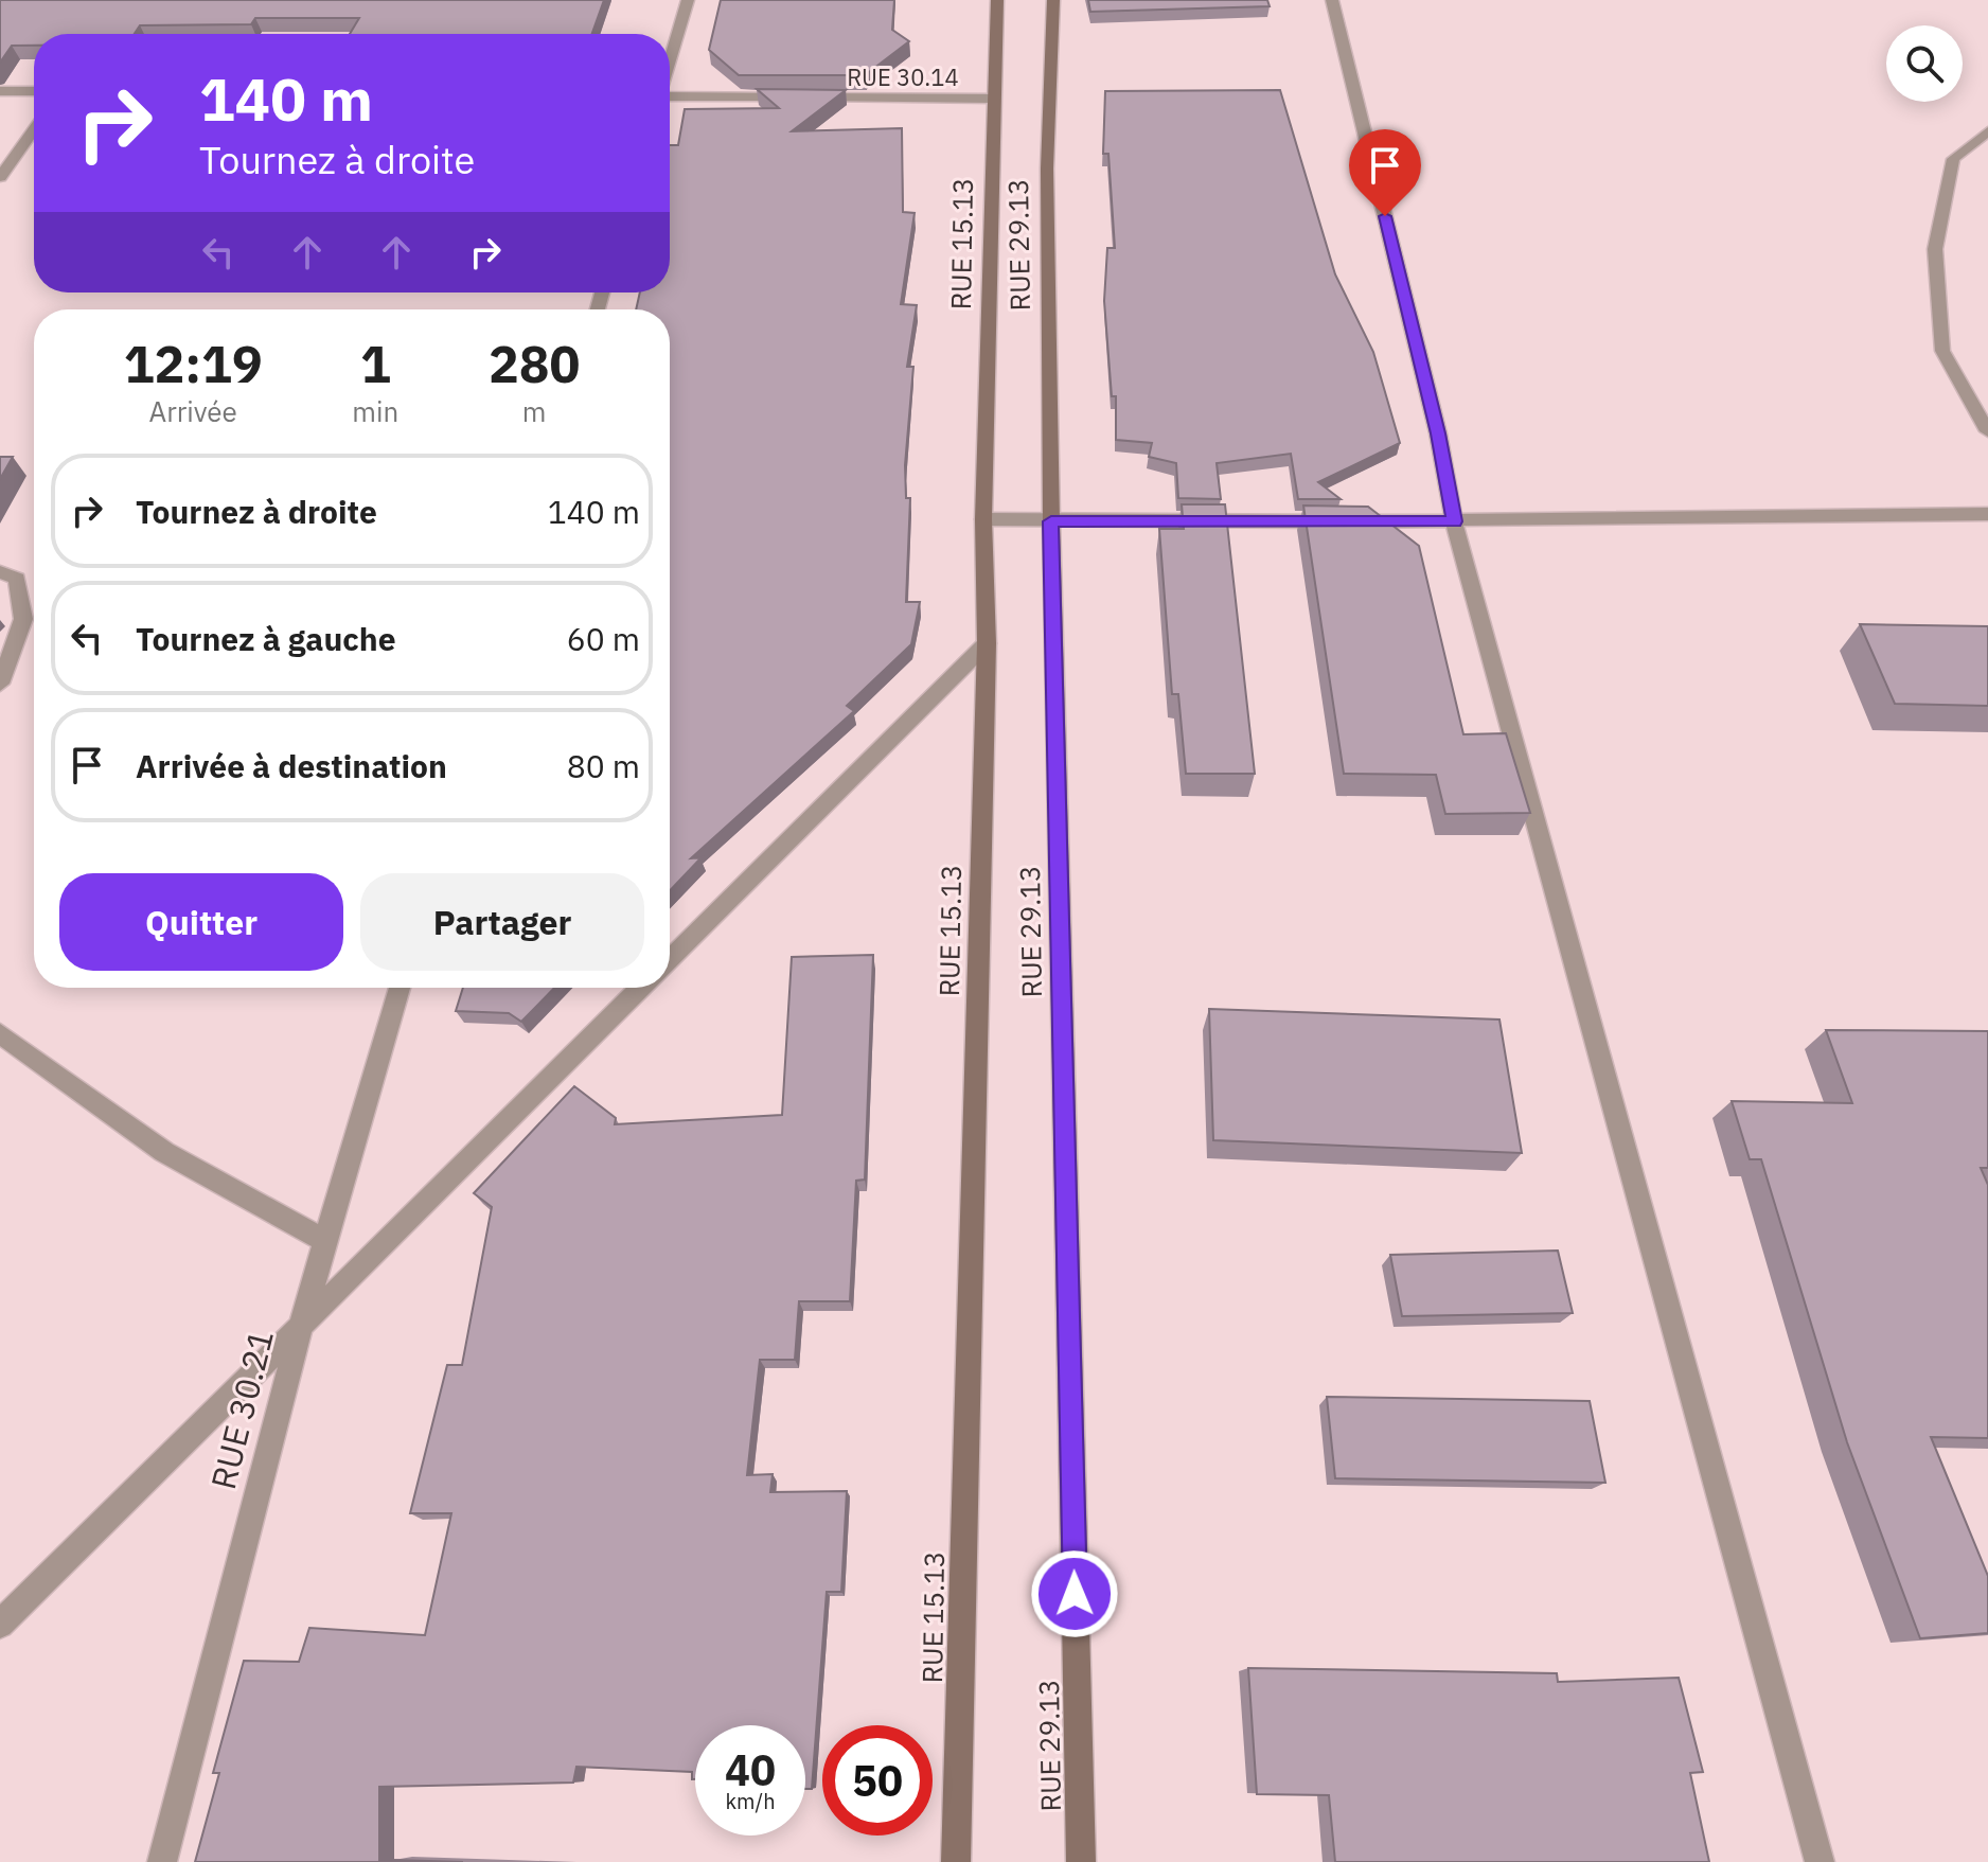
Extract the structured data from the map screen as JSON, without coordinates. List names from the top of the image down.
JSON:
{
  "streets": {
    "main road": ["RUE 15.13", "RUE 29.13"],
    "street": ["RUE 30.14", "RUE 30.21"]
  },
  "crossings": [
    ["RUE 30.14", "RUE 15.13"]
  ],
  "page": {
    "turn": ["140 m", "Tournez à droite"],
    "eta": [
      "12:19",
      "Arrivée",
      "1",
      "min",
      "280",
      "m"
    ],
    "list": [
      {
        "name": "Tournez à droite",
        "value": "140 m"
      },
      {
        "name": "Tournez à gauche",
        "value": "60 m"
      },
      {
        "name": "Arrivée à destination",
        "value": "80 m"
      }
    ],
    "buttons": ["Quitter", "Partager"],
    "speed": "40 km/h",
    "limit": "50"
  }
}
